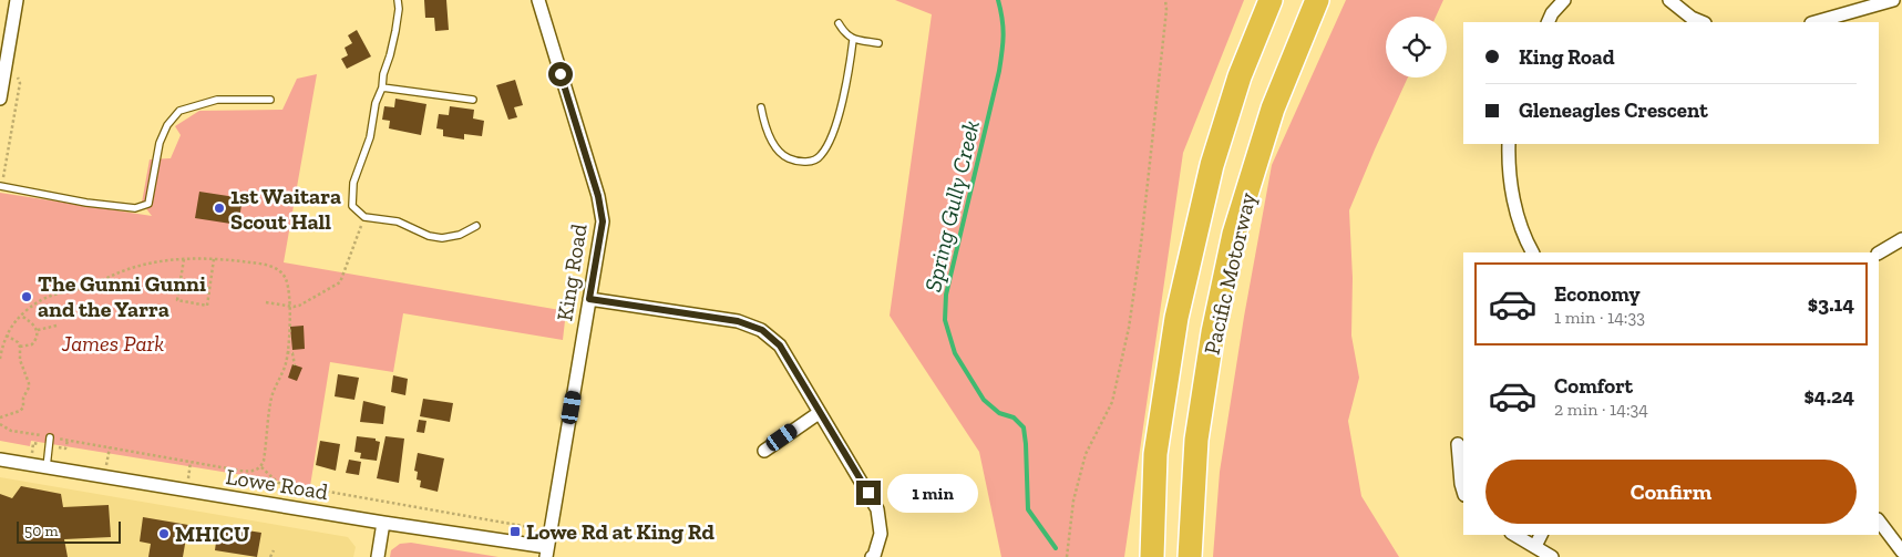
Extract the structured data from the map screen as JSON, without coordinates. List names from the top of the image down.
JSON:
{
  "streets": {
    "highway": ["Pacific Motorway"],
    "street": ["King Road", "Lowe Road"]
  },
  "crossings": [
    ["King Road", "Lowe Road"]
  ],
  "water": ["Spring Gully Creek"],
  "parks": ["James Park"],
  "places": {
    "other": ["1st Waitara Scout Hall", "The Gunni Gunni and the Yarra", "MHICU"],
    "transit": ["Lowe Rd at King Rd"]
  },
  "scale_bar": "50 m",
  "page": {
    "banner": ["King Road", "Gleneagles Crescent"],
    "list": [
      {
        "name": "Economy",
        "note": "1 min · 14:33",
        "value": "$3.14"
      },
      {
        "name": "Comfort",
        "note": "2 min · 14:34",
        "value": "$4.24"
      }
    ],
    "buttons": "Confirm",
    "bubble": "1 min",
    "scale": "50 m"
  }
}
